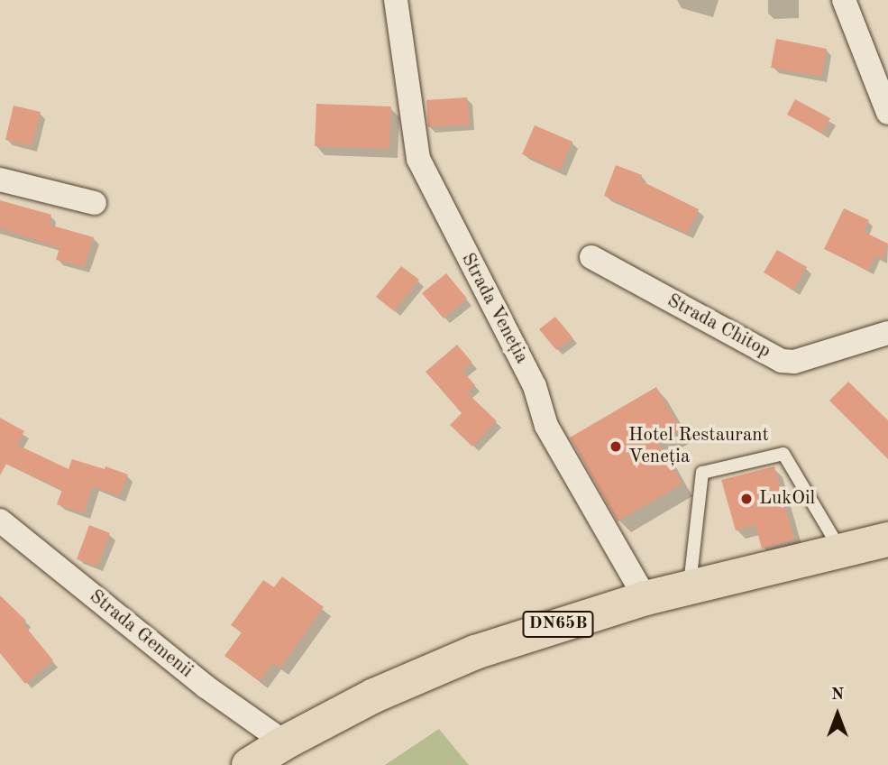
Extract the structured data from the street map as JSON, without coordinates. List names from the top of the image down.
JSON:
{
  "streets": {
    "main road": ["DN65B"],
    "street": ["Strada Veneția", "Strada Chitop", "Strada Gemenii"]
  },
  "crossings": [
    ["Strada Veneția", "DN65B"],
    ["DN65B", "Strada Gemenii"]
  ],
  "places": ["Hotel Restaurant Veneția", "LukOil"],
  "north": "top"
}
